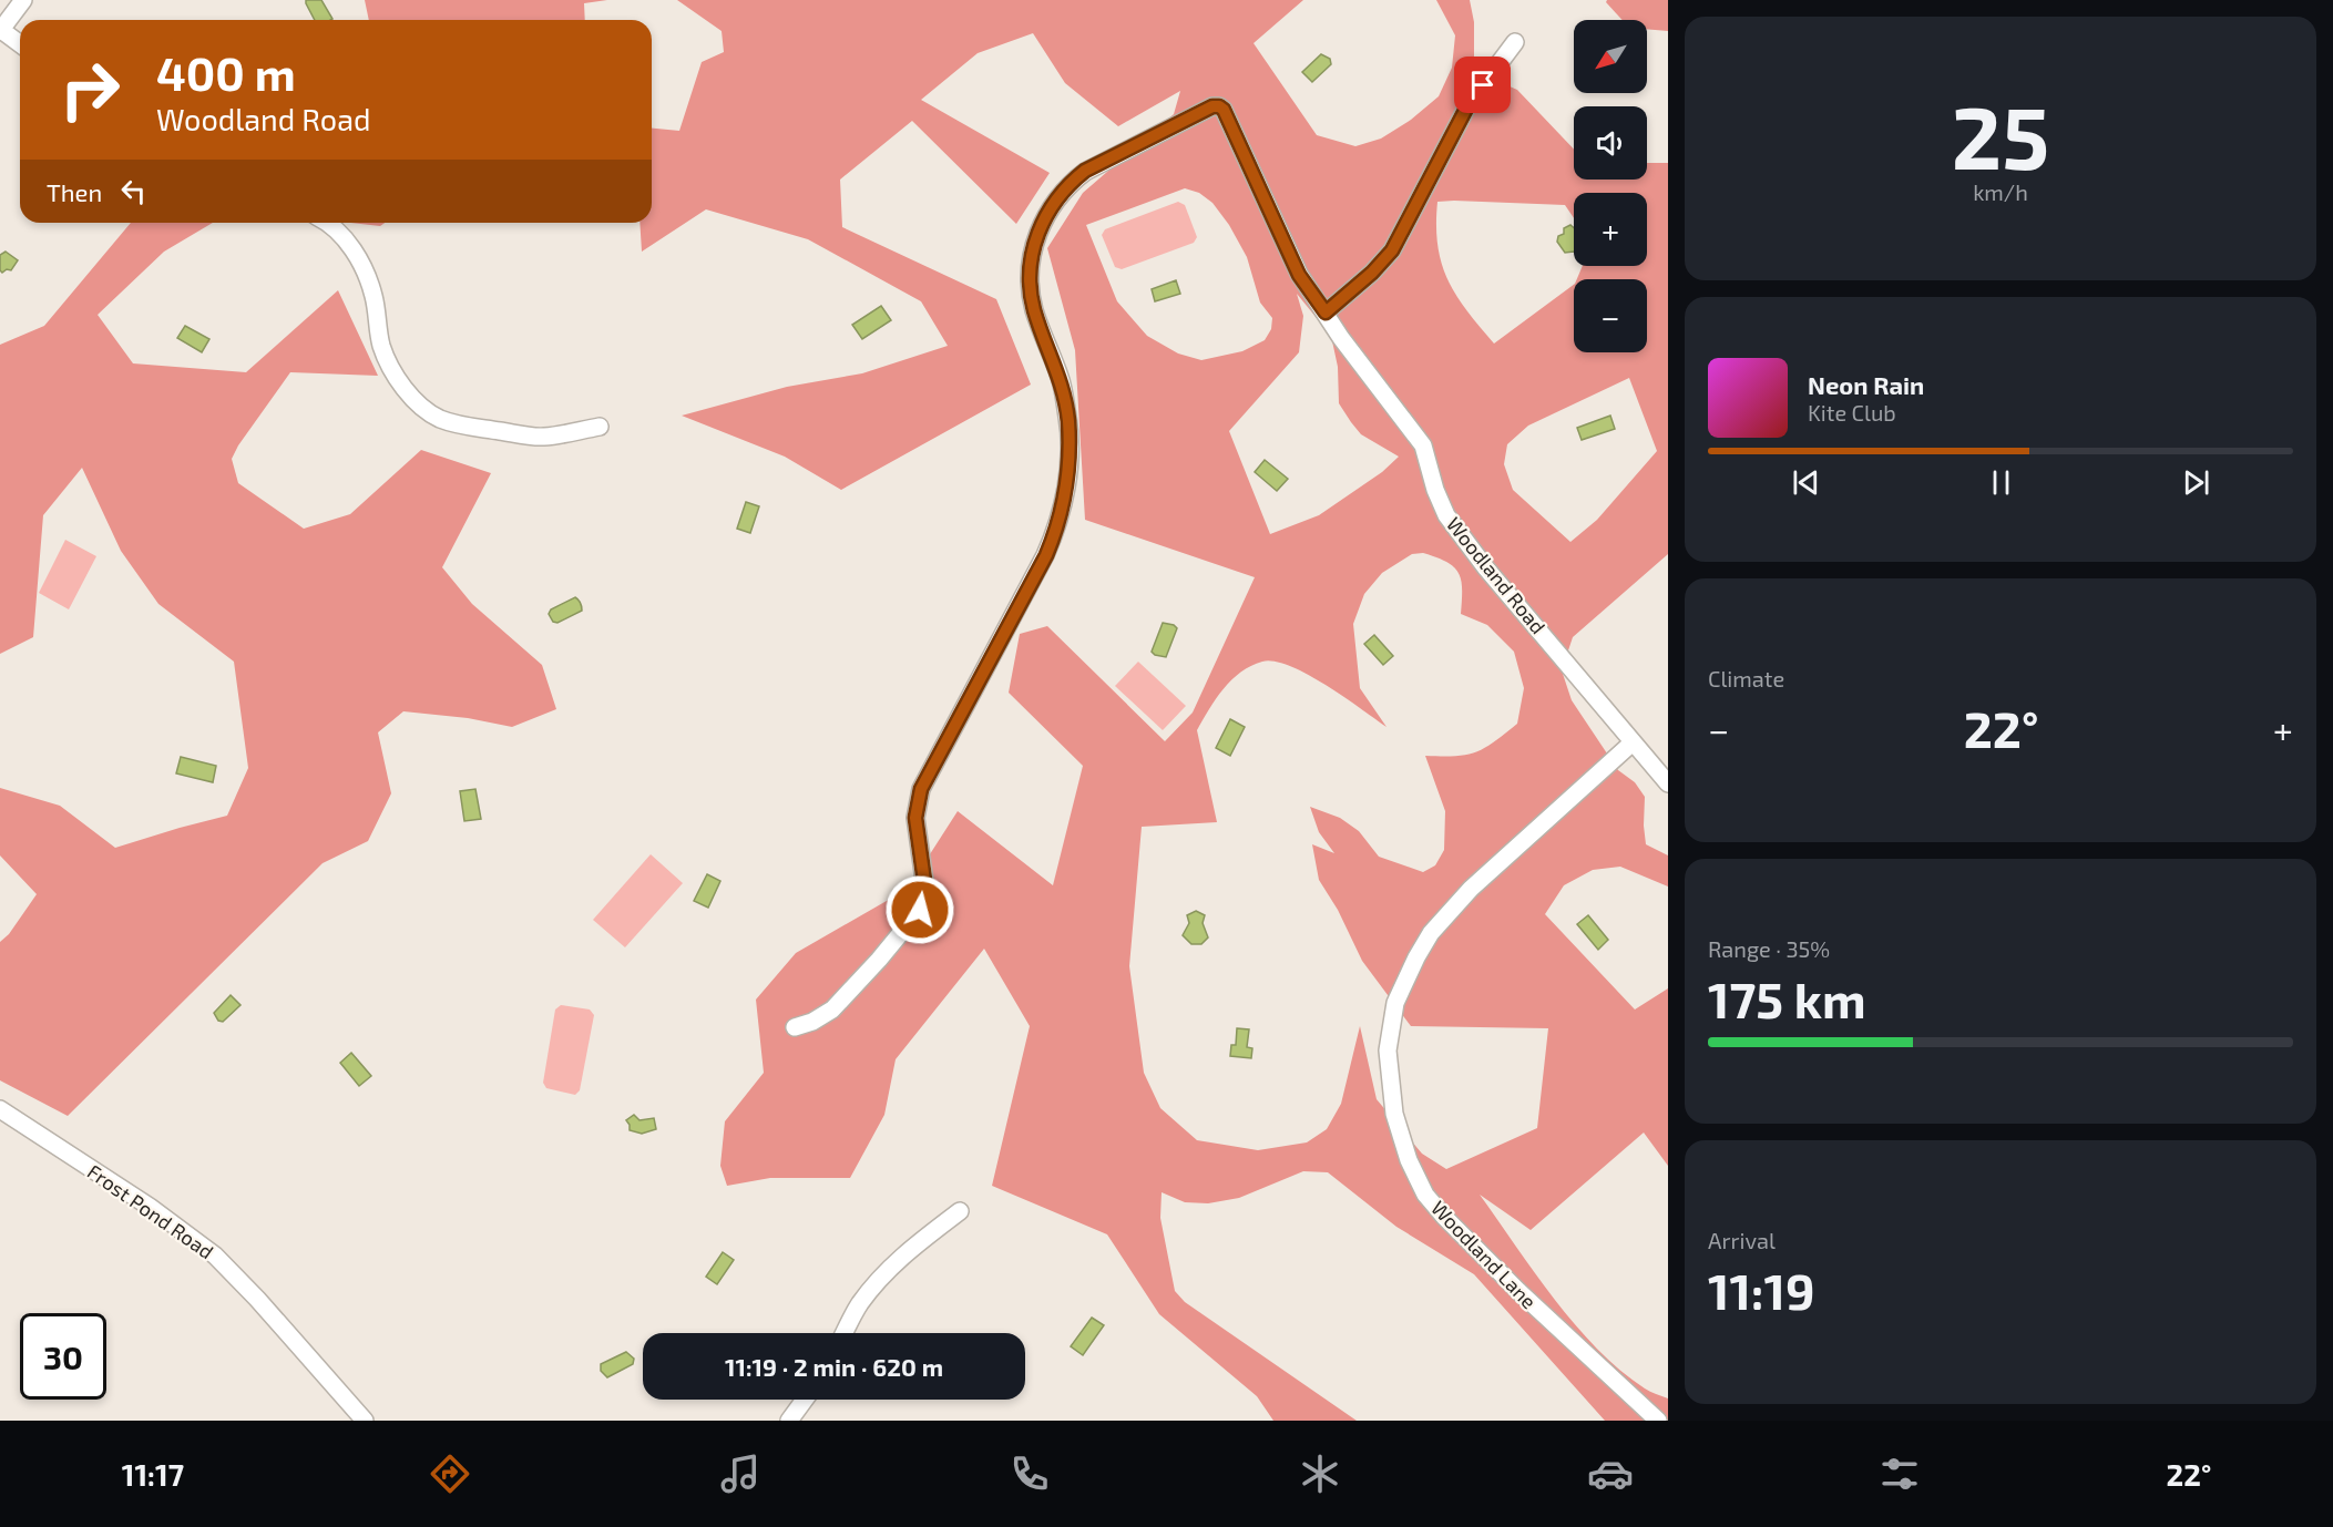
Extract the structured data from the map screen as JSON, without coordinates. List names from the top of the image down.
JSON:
{
  "streets": {
    "street": ["Woodland Road", "Frost Pond Road", "Woodland Lane"]
  },
  "crossings": [
    ["Woodland Road", "Woodland Lane"]
  ],
  "north": "bottom left",
  "page": {
    "tile": [
      ["25", "km/h"],
      "Climate",
      ["Range · 35%", "175 km"],
      ["Arrival", "11:19"]
    ],
    "map_buttons": ["+", "−"],
    "turn": ["400 m", "Woodland Road"],
    "then": "Then",
    "song": ["Neon Rain", "Kite Club"],
    "heat": ["−", "22°", "+"],
    "limit": "30",
    "trip": "11:19 · 2 min · 620 m",
    "tabs": ["11:17", "22°"]
  }
}
